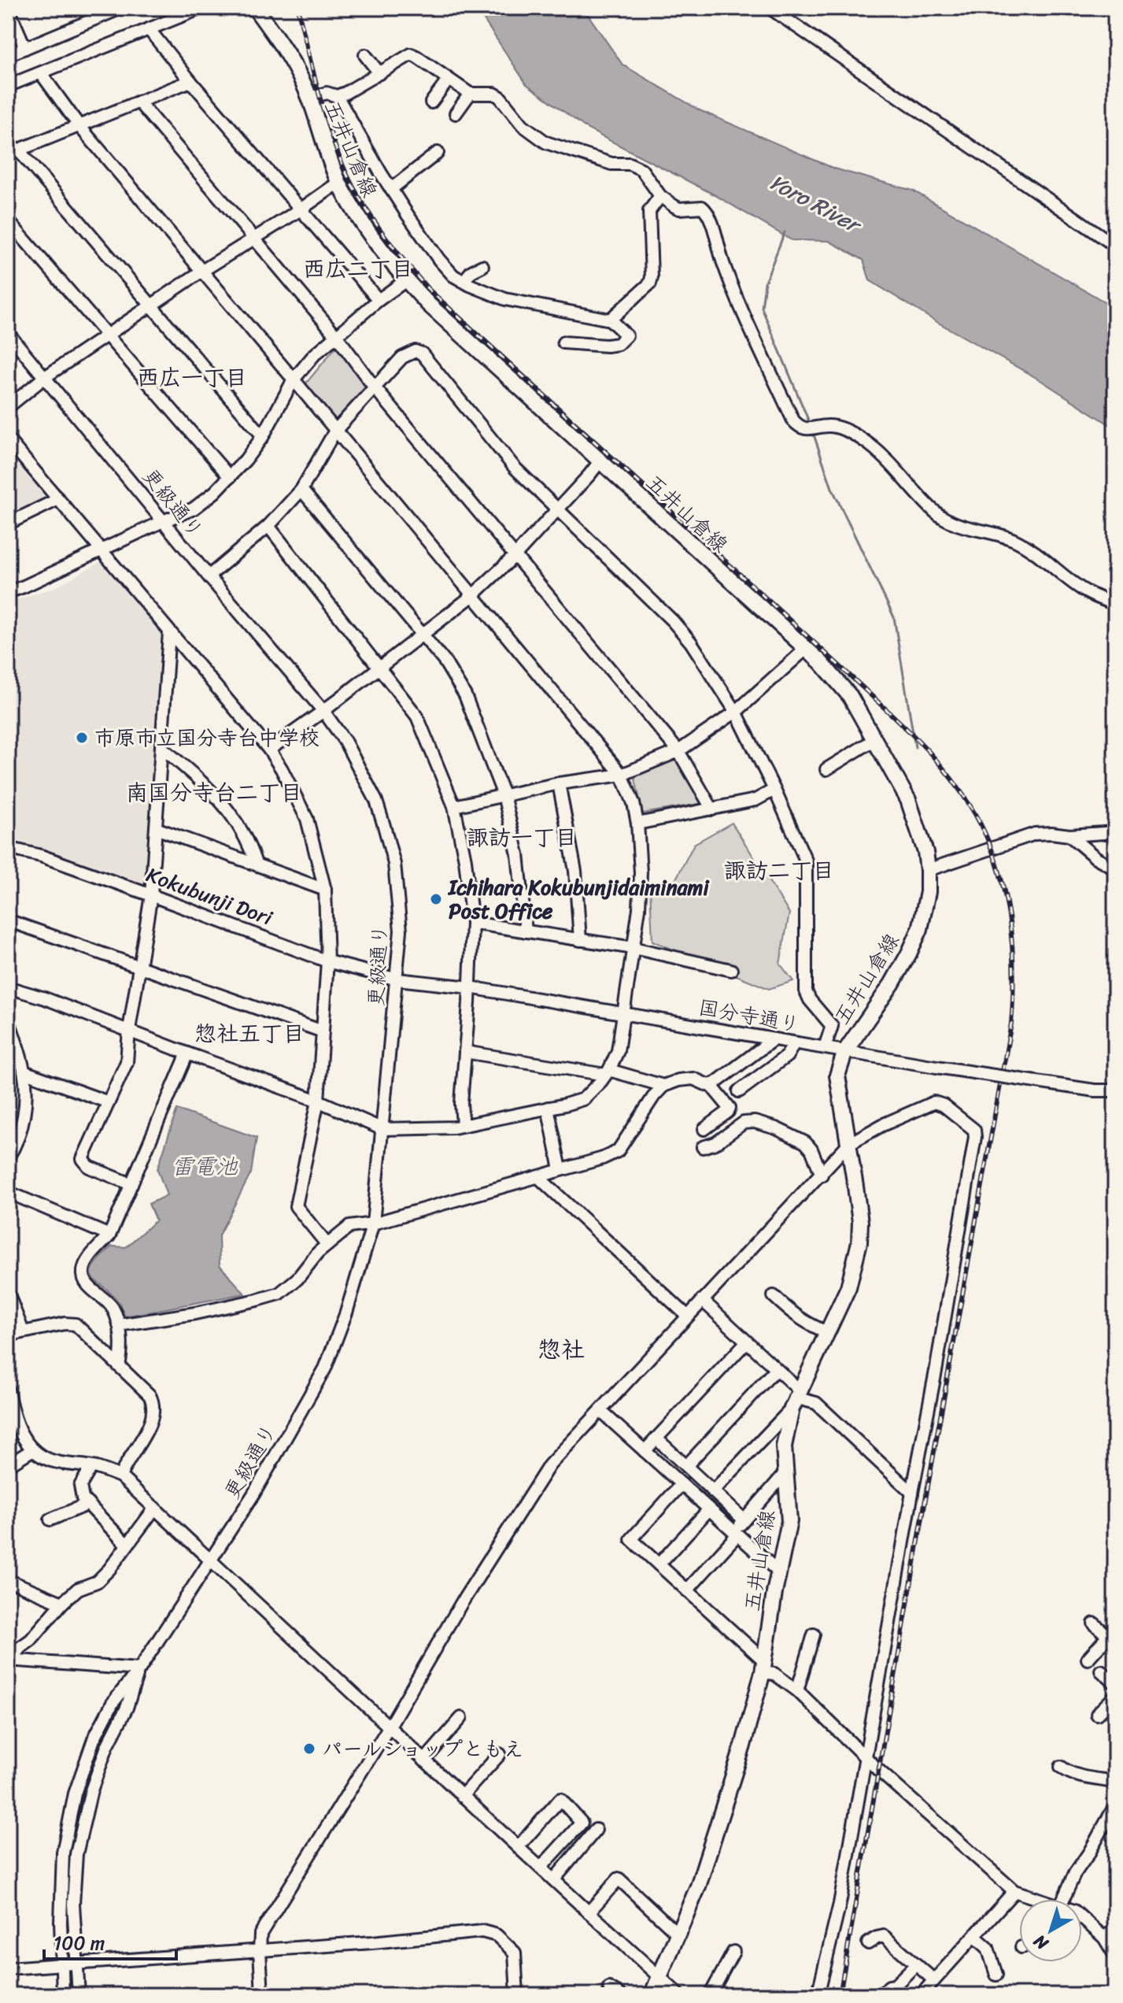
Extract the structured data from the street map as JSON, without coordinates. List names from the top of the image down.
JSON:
{
  "streets": {
    "main road": ["五井山倉線"],
    "street": ["更級通り", "Kokubunji Dori", "国分寺通り"]
  },
  "crossings": [
    ["五井山倉線", "国分寺通り"],
    ["更級通り", "Kokubunji Dori"],
    ["更級通り", "国分寺通り"],
    ["Kokubunji Dori", "国分寺通り"]
  ],
  "districts": [
    "西広二丁目",
    "西広一丁目",
    "南国分寺台二丁目",
    "諏訪一丁目",
    "諏訪二丁目",
    "惣社五丁目",
    "惣社"
  ],
  "water": ["Yoro River", "雷電池"],
  "places": ["市原市立国分寺台中学校", "Ichihara Kokubunjidaiminami Post Office", "パールショップともえ"],
  "scale_bar": "100 m",
  "north": "bottom left"
}
